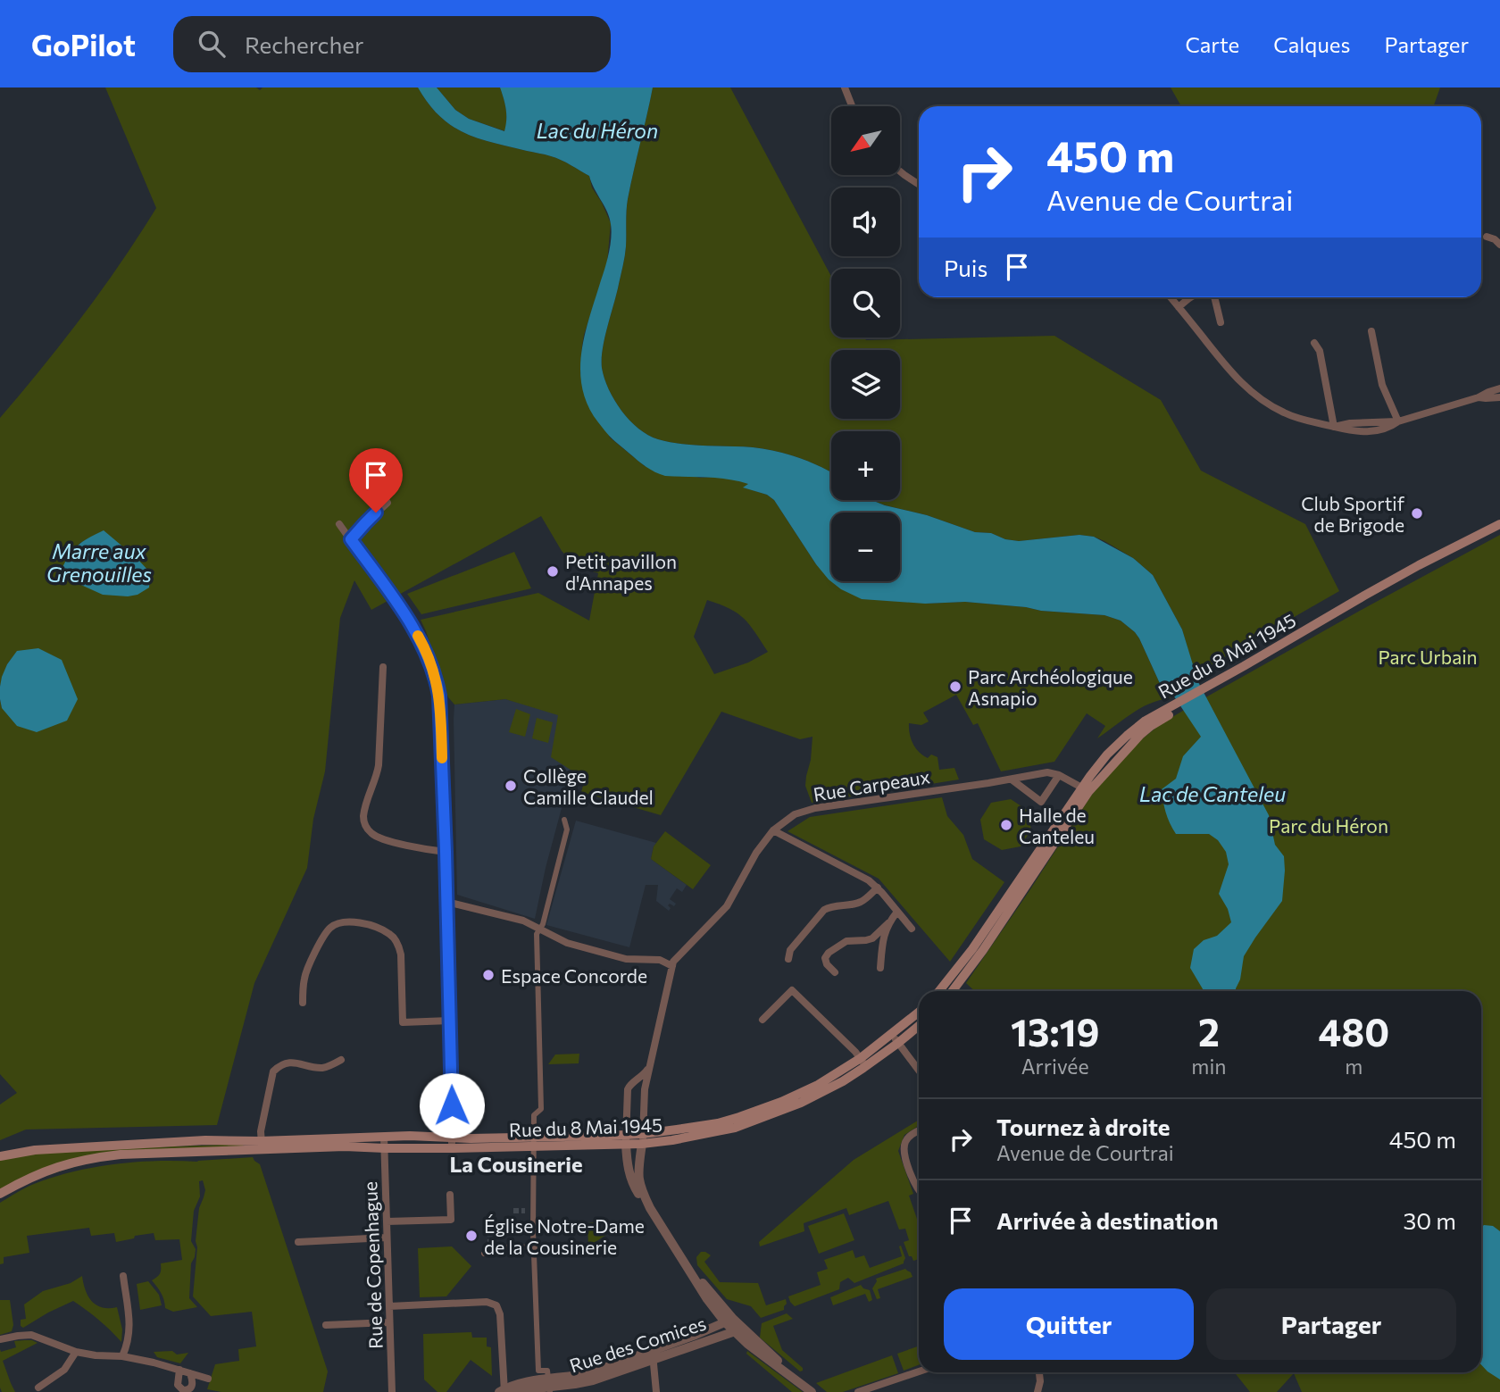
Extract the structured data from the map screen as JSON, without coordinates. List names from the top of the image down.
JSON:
{
  "streets": {
    "main road": ["Rue du 8 Mai 1945"],
    "street": ["Rue Carpeaux", "Rue de Copenhague", "Rue des Comices"]
  },
  "crossings": [
    ["Rue du 8 Mai 1945", "Rue de Copenhague"]
  ],
  "districts": ["La Cousinerie"],
  "water": ["Lac du Héron", "Marre aux Grenouilles", "Lac de Canteleu"],
  "parks": ["Parc Urbain", "Parc du Héron"],
  "places": [
    "Club Sportif de Brigode",
    "Petit pavillon d'Annapes",
    "Parc Archéologique Asnapio",
    "Collège Camille Claudel",
    "Halle de Canteleu",
    "Espace Concorde",
    "Église Notre-Dame de la Cousinerie"
  ],
  "north": "bottom left",
  "page": {
    "header": "GoPilot",
    "search": "Rechercher",
    "nav": ["Carte", "Calques", "Partager"],
    "map_buttons": ["+", "−"],
    "turn": ["450 m", "Avenue de Courtrai"],
    "then": "Puis",
    "eta": [
      "13:19",
      "Arrivée",
      "2",
      "min",
      "480",
      "m"
    ],
    "list": [
      {
        "name": "Tournez à droite",
        "note": "Avenue de Courtrai",
        "value": "450 m"
      },
      {
        "name": "Arrivée à destination",
        "value": "30 m"
      }
    ],
    "buttons": ["Quitter", "Partager"]
  }
}
